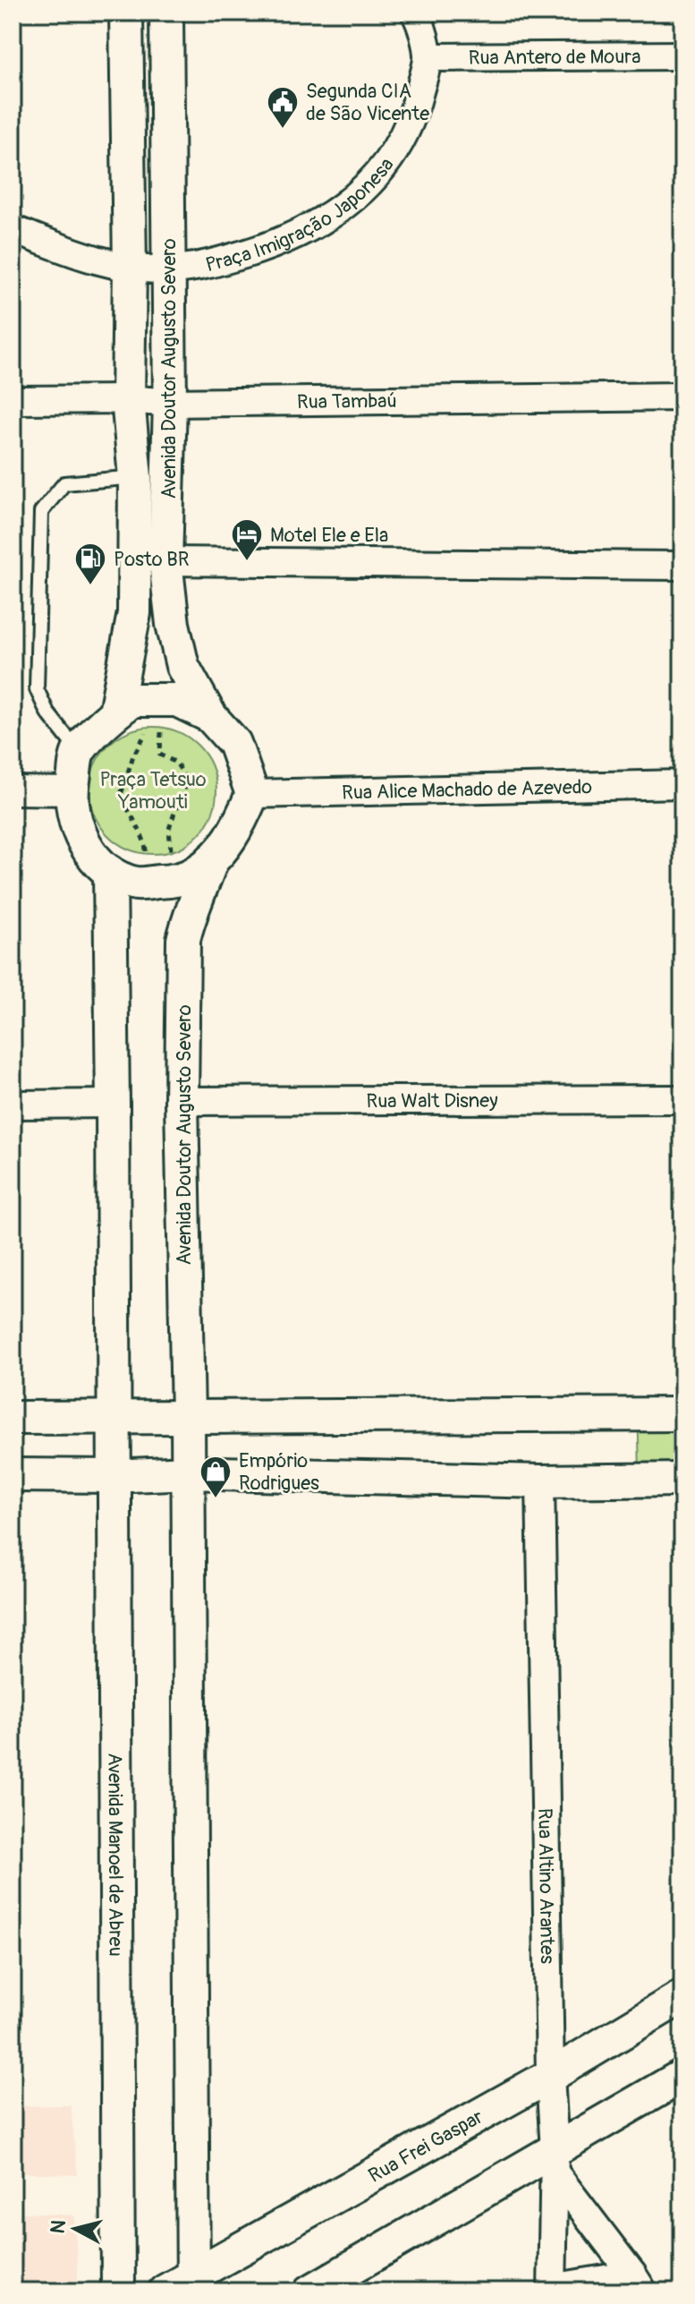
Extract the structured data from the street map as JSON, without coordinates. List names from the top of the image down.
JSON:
{
  "streets": {
    "street": [
      "Rua Antero de Moura",
      "Praça Imigração Japonesa",
      "Avenida Doutor Augusto Severo",
      "Rua Tambaú",
      "Rua Alice Machado de Azevedo",
      "Rua Walt Disney",
      "Avenida Manoel de Abreu",
      "Rua Altino Arantes",
      "Rua Frei Gaspar"
    ]
  },
  "crossings": [
    ["Rua Antero de Moura", "Praça Imigração Japonesa"],
    ["Praça Imigração Japonesa", "Avenida Doutor Augusto Severo"],
    ["Avenida Doutor Augusto Severo", "Rua Tambaú"],
    ["Avenida Doutor Augusto Severo", "Rua Alice Machado de Azevedo"],
    ["Avenida Doutor Augusto Severo", "Rua Walt Disney"],
    ["Rua Altino Arantes", "Rua Frei Gaspar"]
  ],
  "parks": ["Praça Tetsuo Yamouti"],
  "places": {
    "public building": ["Segunda CIA de São Vicente"],
    "hotel": ["Motel Ele e Ela"],
    "fuel station": ["Posto BR"],
    "shop": ["Empório Rodrigues"]
  },
  "north": "left"
}
